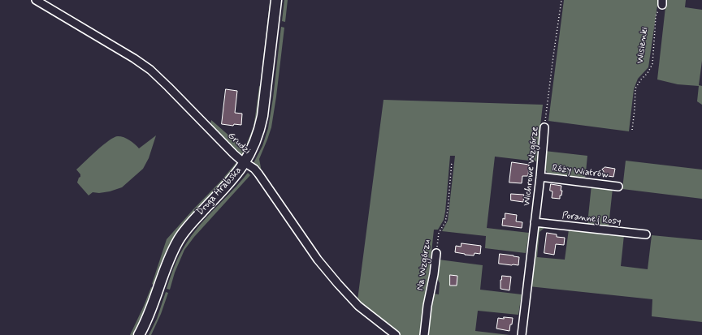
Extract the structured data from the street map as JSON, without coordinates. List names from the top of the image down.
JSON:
{
  "streets": {
    "street": [
      "Grudzi",
      "Wichrowe Wzgórze",
      "Róży Wiatrów",
      "Droga Hrabska",
      "Porannej Rosy",
      "Na Wzgórzu"
    ],
    "path": ["Wisienki"]
  },
  "crossings": [
    ["Grudzi", "Droga Hrabska"],
    ["Wichrowe Wzgórze", "Róży Wiatrów"],
    ["Wichrowe Wzgórze", "Porannej Rosy"]
  ]
}
